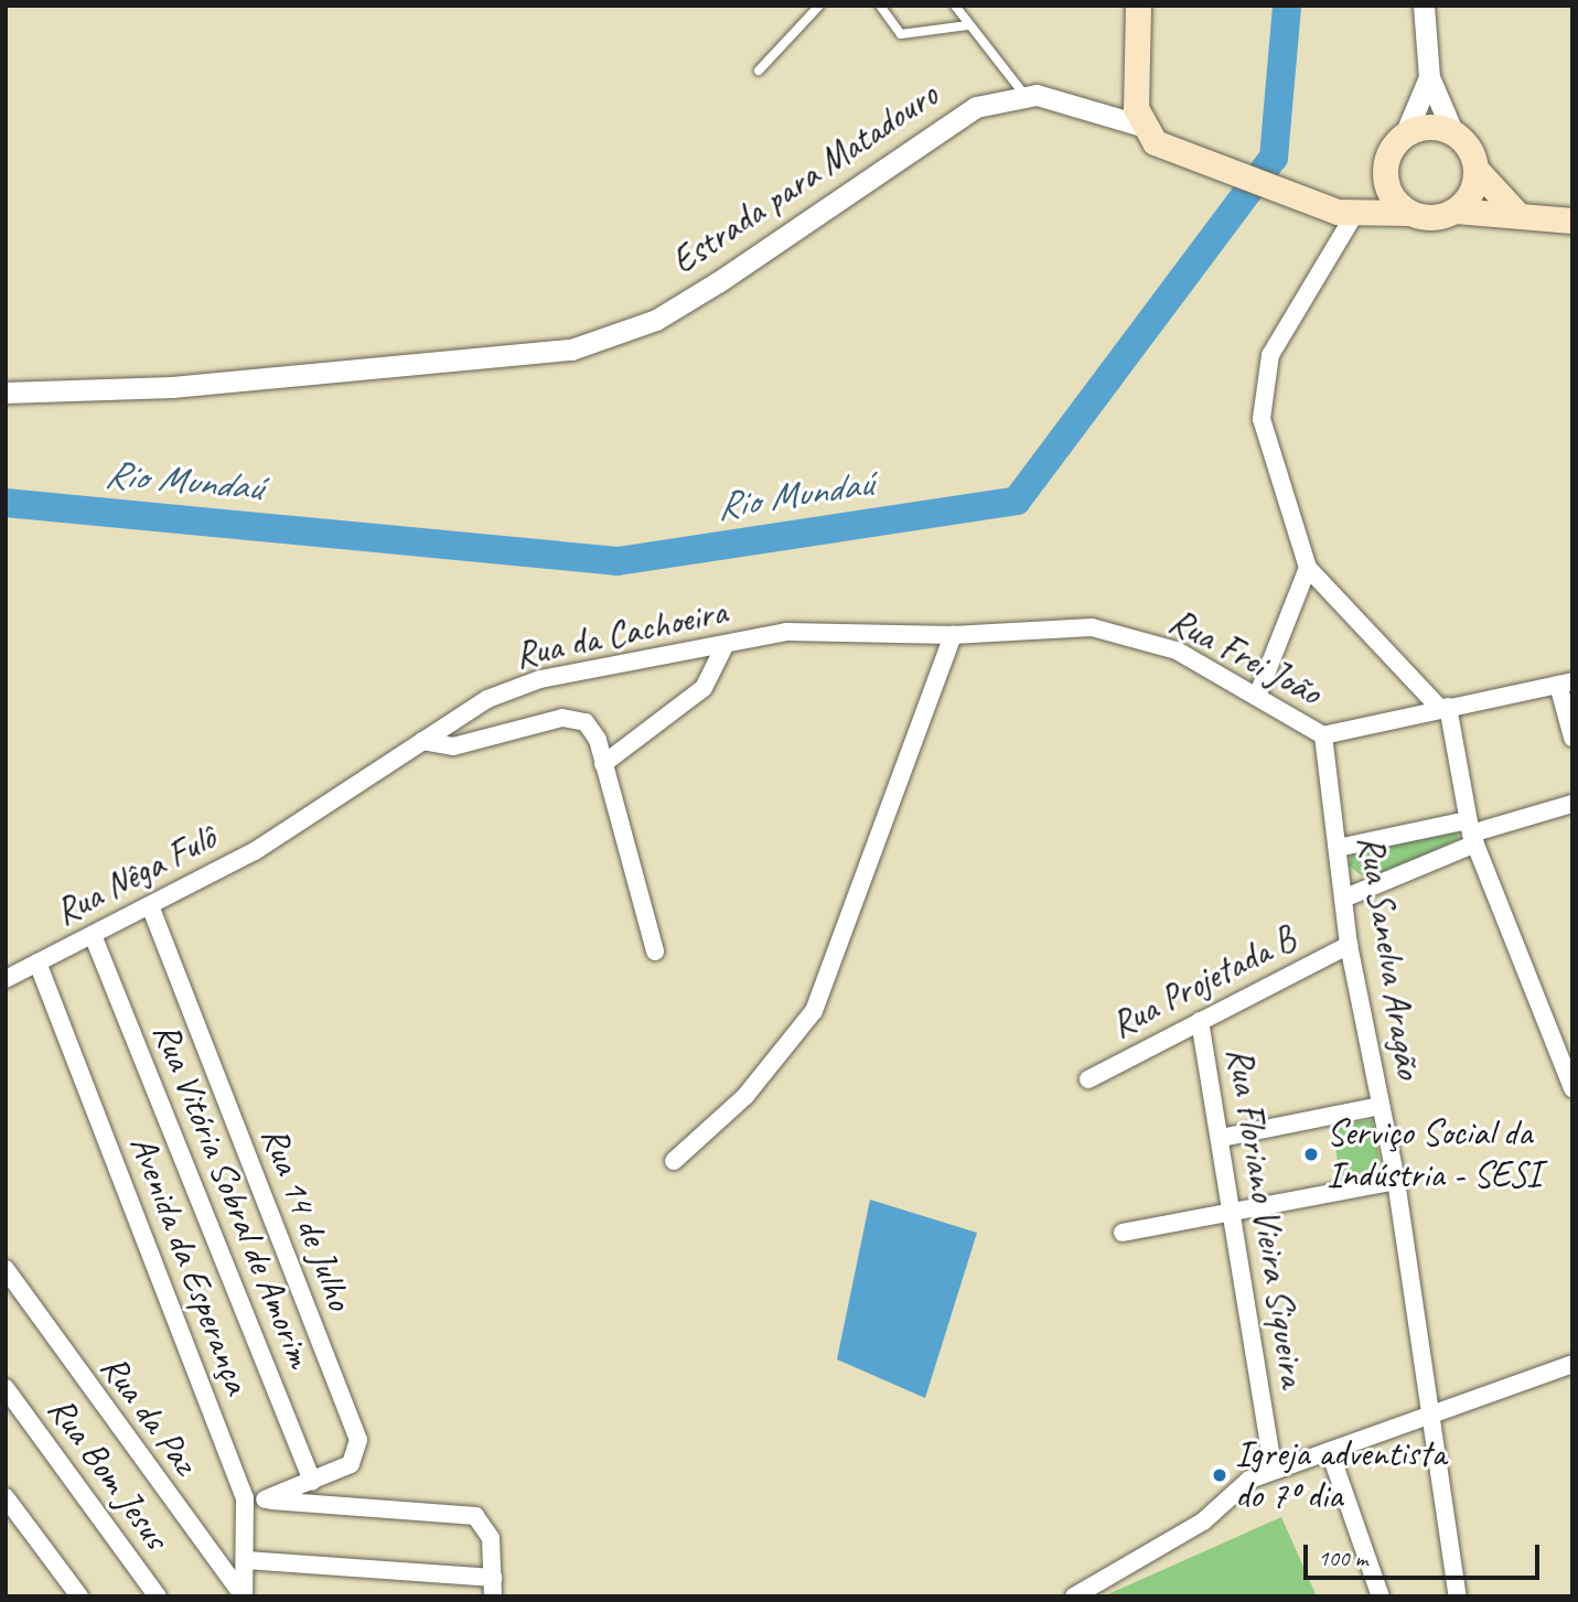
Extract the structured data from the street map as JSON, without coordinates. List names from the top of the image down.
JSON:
{
  "streets": {
    "street": [
      "Estrada para Matadouro",
      "Rua da Cachoeira",
      "Rua Frei João",
      "Rua Nêga Fulô",
      "Rua Sanelva Aragão",
      "Rua Projetada B",
      "Rua Vitória Sobral de Amorim",
      "Rua Floriano Vieira Siqueira",
      "Rua 14 de Julho",
      "Avenida da Esperança",
      "Rua da Paz",
      "Rua Bom Jesus"
    ]
  },
  "crossings": [
    ["Rua da Cachoeira", "Rua Frei João"],
    ["Rua da Cachoeira", "Rua Nêga Fulô"],
    ["Rua Frei João", "Rua Sanelva Aragão"],
    ["Rua Nêga Fulô", "Rua Vitória Sobral de Amorim"],
    ["Rua Nêga Fulô", "Rua 14 de Julho"],
    ["Rua Nêga Fulô", "Avenida da Esperança"],
    ["Rua Sanelva Aragão", "Rua Projetada B"],
    ["Rua Projetada B", "Rua Floriano Vieira Siqueira"],
    ["Rua Vitória Sobral de Amorim", "Rua 14 de Julho"],
    ["Avenida da Esperança", "Rua da Paz"]
  ],
  "water": ["Rio Mundaú"],
  "places": ["Serviço Social da Indústria - SESI", "Igreja adventista do 7º dia"],
  "scale_bar": "100 m"
}
